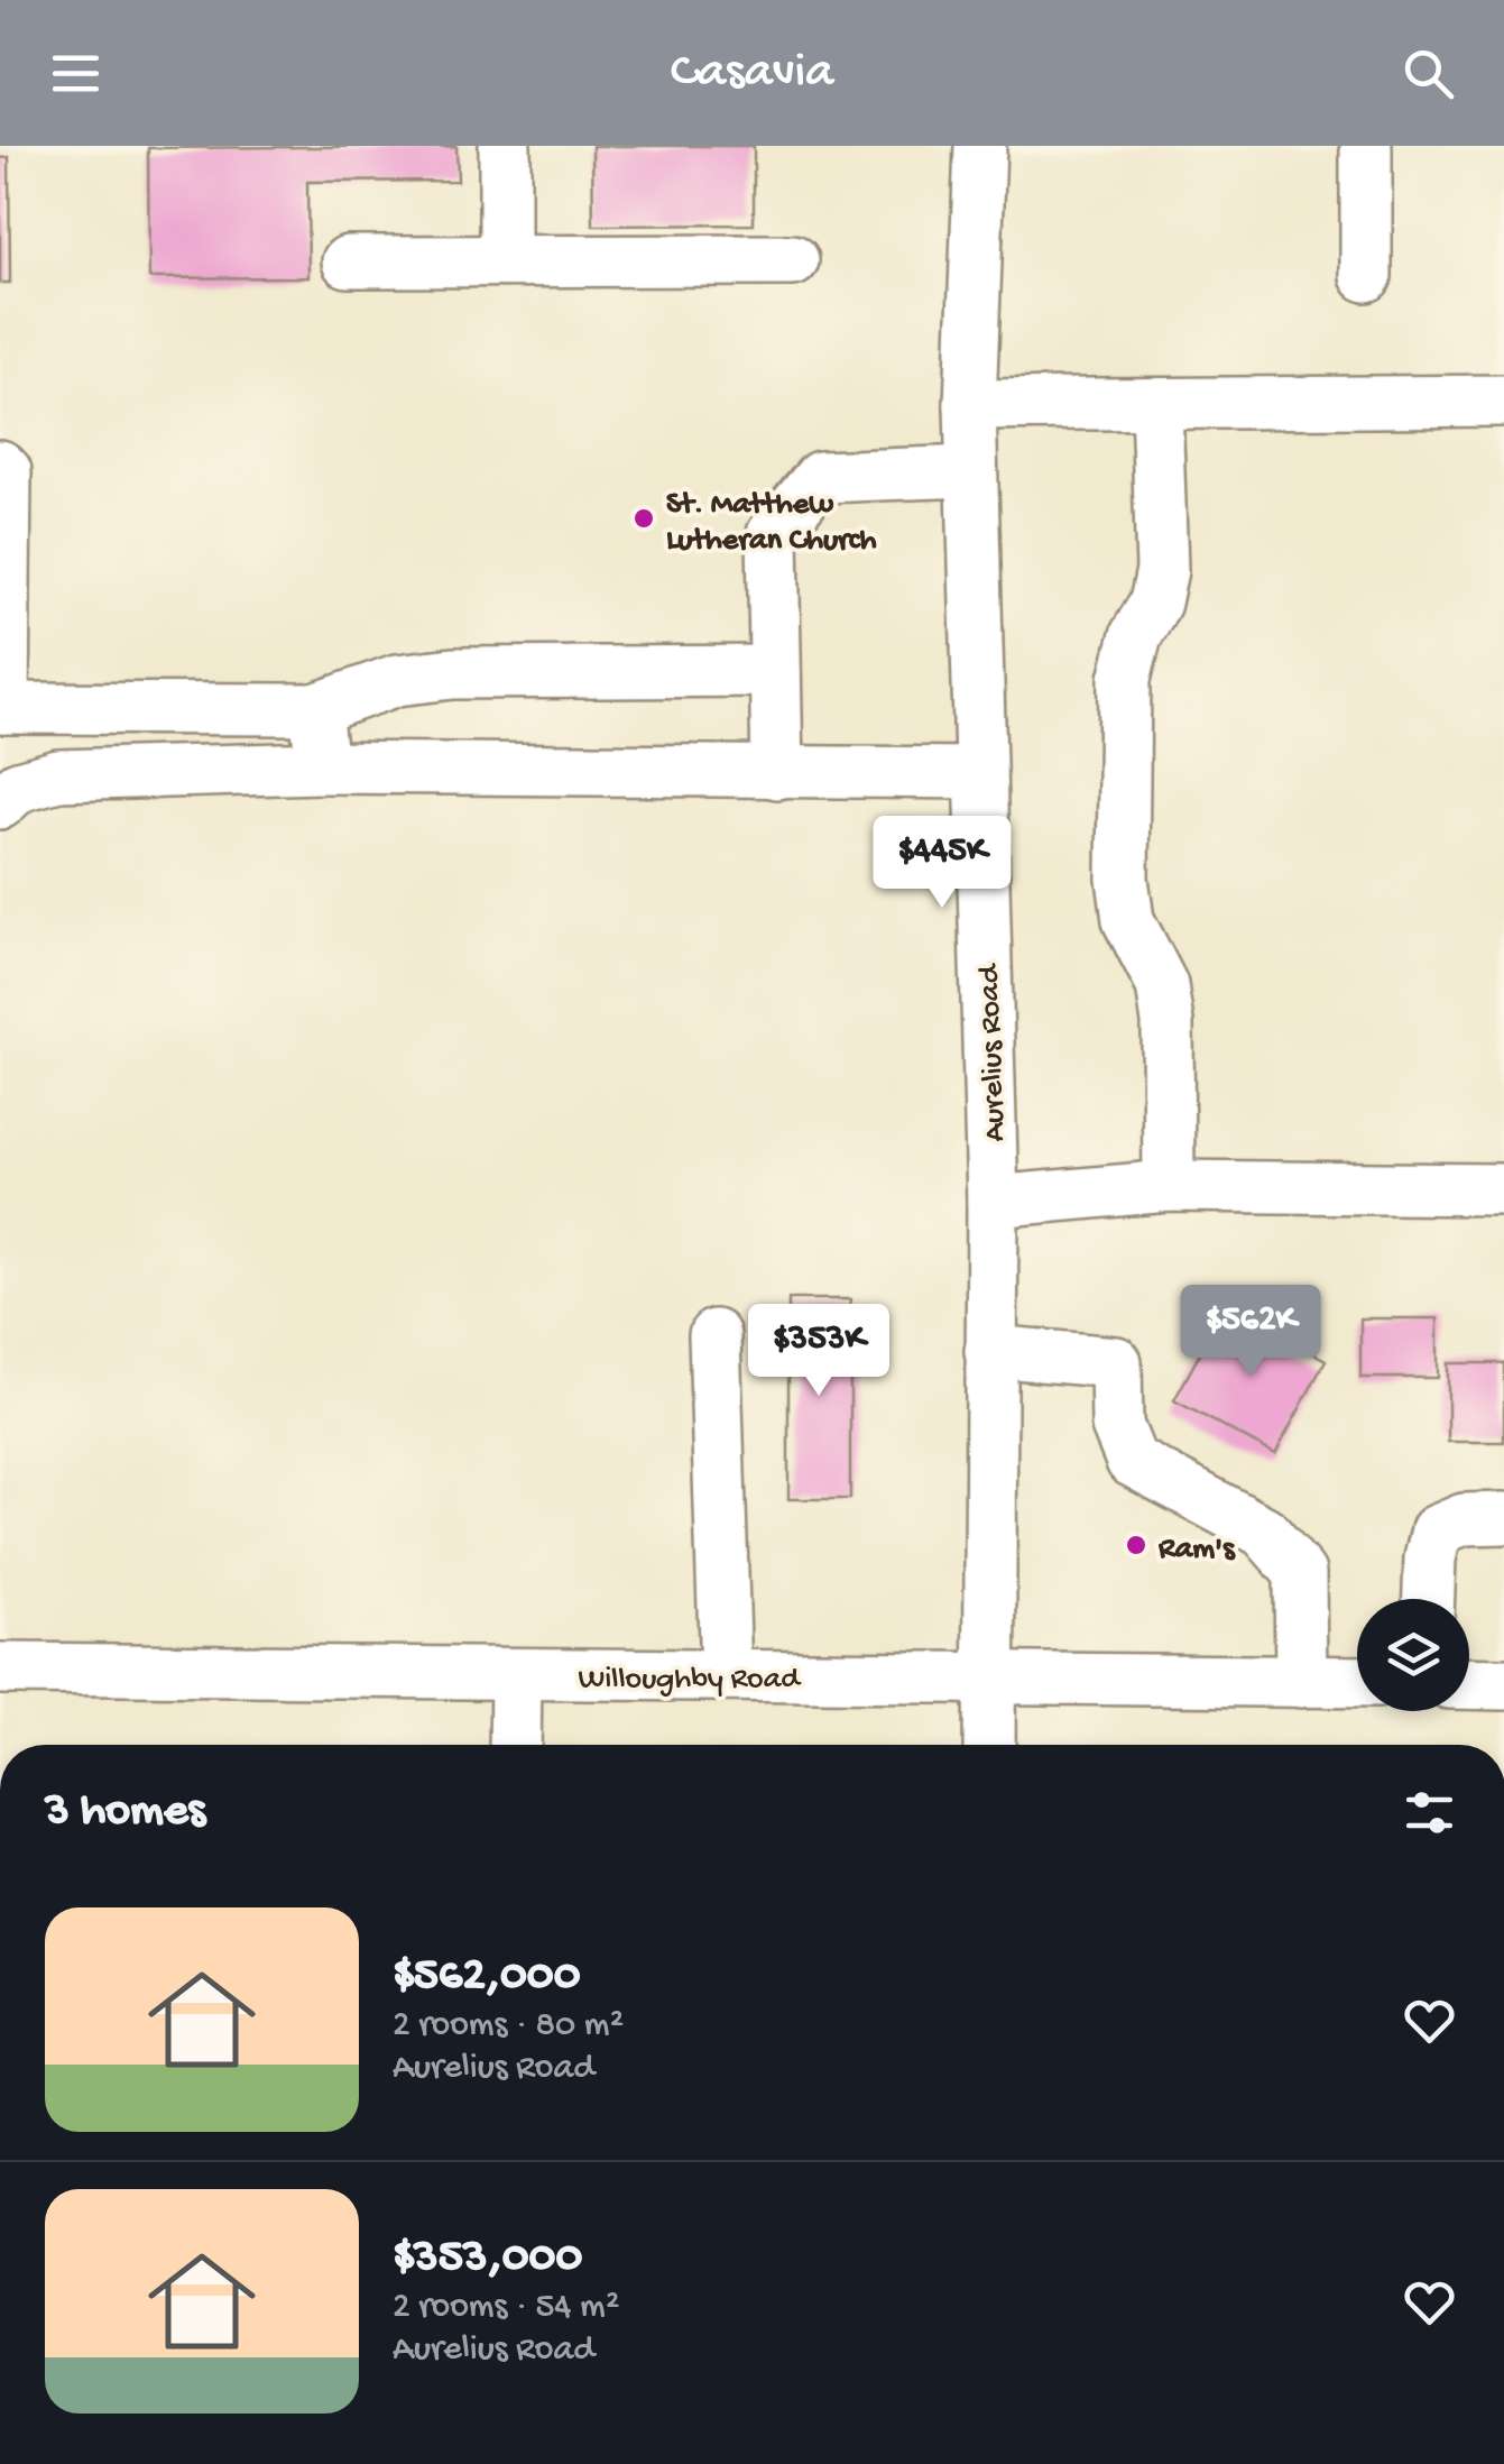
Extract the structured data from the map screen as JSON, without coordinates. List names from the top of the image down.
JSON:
{
  "streets": {
    "street": ["Aurelius Road", "Willoughby Road"]
  },
  "crossings": [
    ["Aurelius Road", "Willoughby Road"]
  ],
  "places": ["St. Matthew Lutheran Church", "Ram's"],
  "page": {
    "header": "Casavia",
    "price": ["$445K", "$562K", "$353K"],
    "heading": "3 homes",
    "list": [
      {
        "name": "$562,000",
        "note": "2 rooms · 80 m² · Aurelius Road"
      },
      {
        "name": "$353,000",
        "note": "2 rooms · 54 m² · Aurelius Road"
      }
    ]
  }
}
